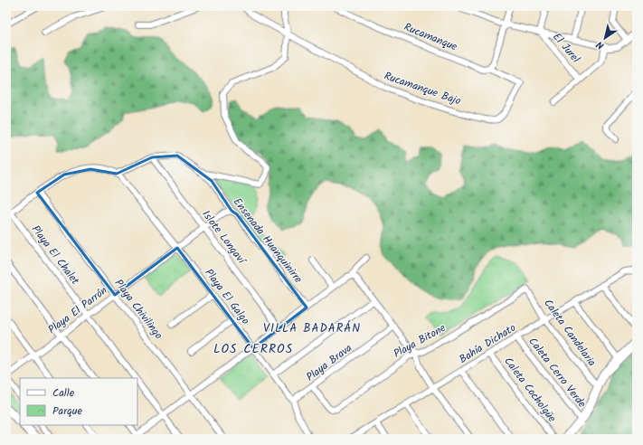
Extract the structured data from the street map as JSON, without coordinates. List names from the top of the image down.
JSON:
{
  "streets": {
    "street": [
      "Rucamanque",
      "El Jurel",
      "Rucamanque Bajo",
      "Islote Longaví",
      "Ensenada Huanquinirre",
      "Playa El Chalet",
      "Playa El Galgo",
      "Playa Chivilingo",
      "Playa El Parrón",
      "Caleta Candelaria",
      "Playa Bitone",
      "Bahía Dichato",
      "Playa Brava",
      "Caleta Cerro Verde",
      "Caleta Cocholgüe"
    ]
  },
  "crossings": [
    ["Rucamanque", "Rucamanque Bajo"],
    ["Islote Longaví", "Playa El Parrón"],
    ["Ensenada Huanquinirre", "Playa El Parrón"],
    ["Playa El Chalet", "Playa El Parrón"],
    ["Playa El Galgo", "Playa El Parrón"],
    ["Playa El Galgo", "Playa Brava"],
    ["Playa Chivilingo", "Playa El Parrón"],
    ["Caleta Candelaria", "Playa Bitone"],
    ["Caleta Candelaria", "Bahía Dichato"],
    ["Playa Bitone", "Playa Brava"],
    ["Bahía Dichato", "Caleta Cerro Verde"],
    ["Bahía Dichato", "Caleta Cocholgüe"]
  ],
  "districts": ["VILLA BADARÁN", "LOS CERROS"],
  "legend": ["Calle", "Parque"],
  "north": "bottom left"
}
